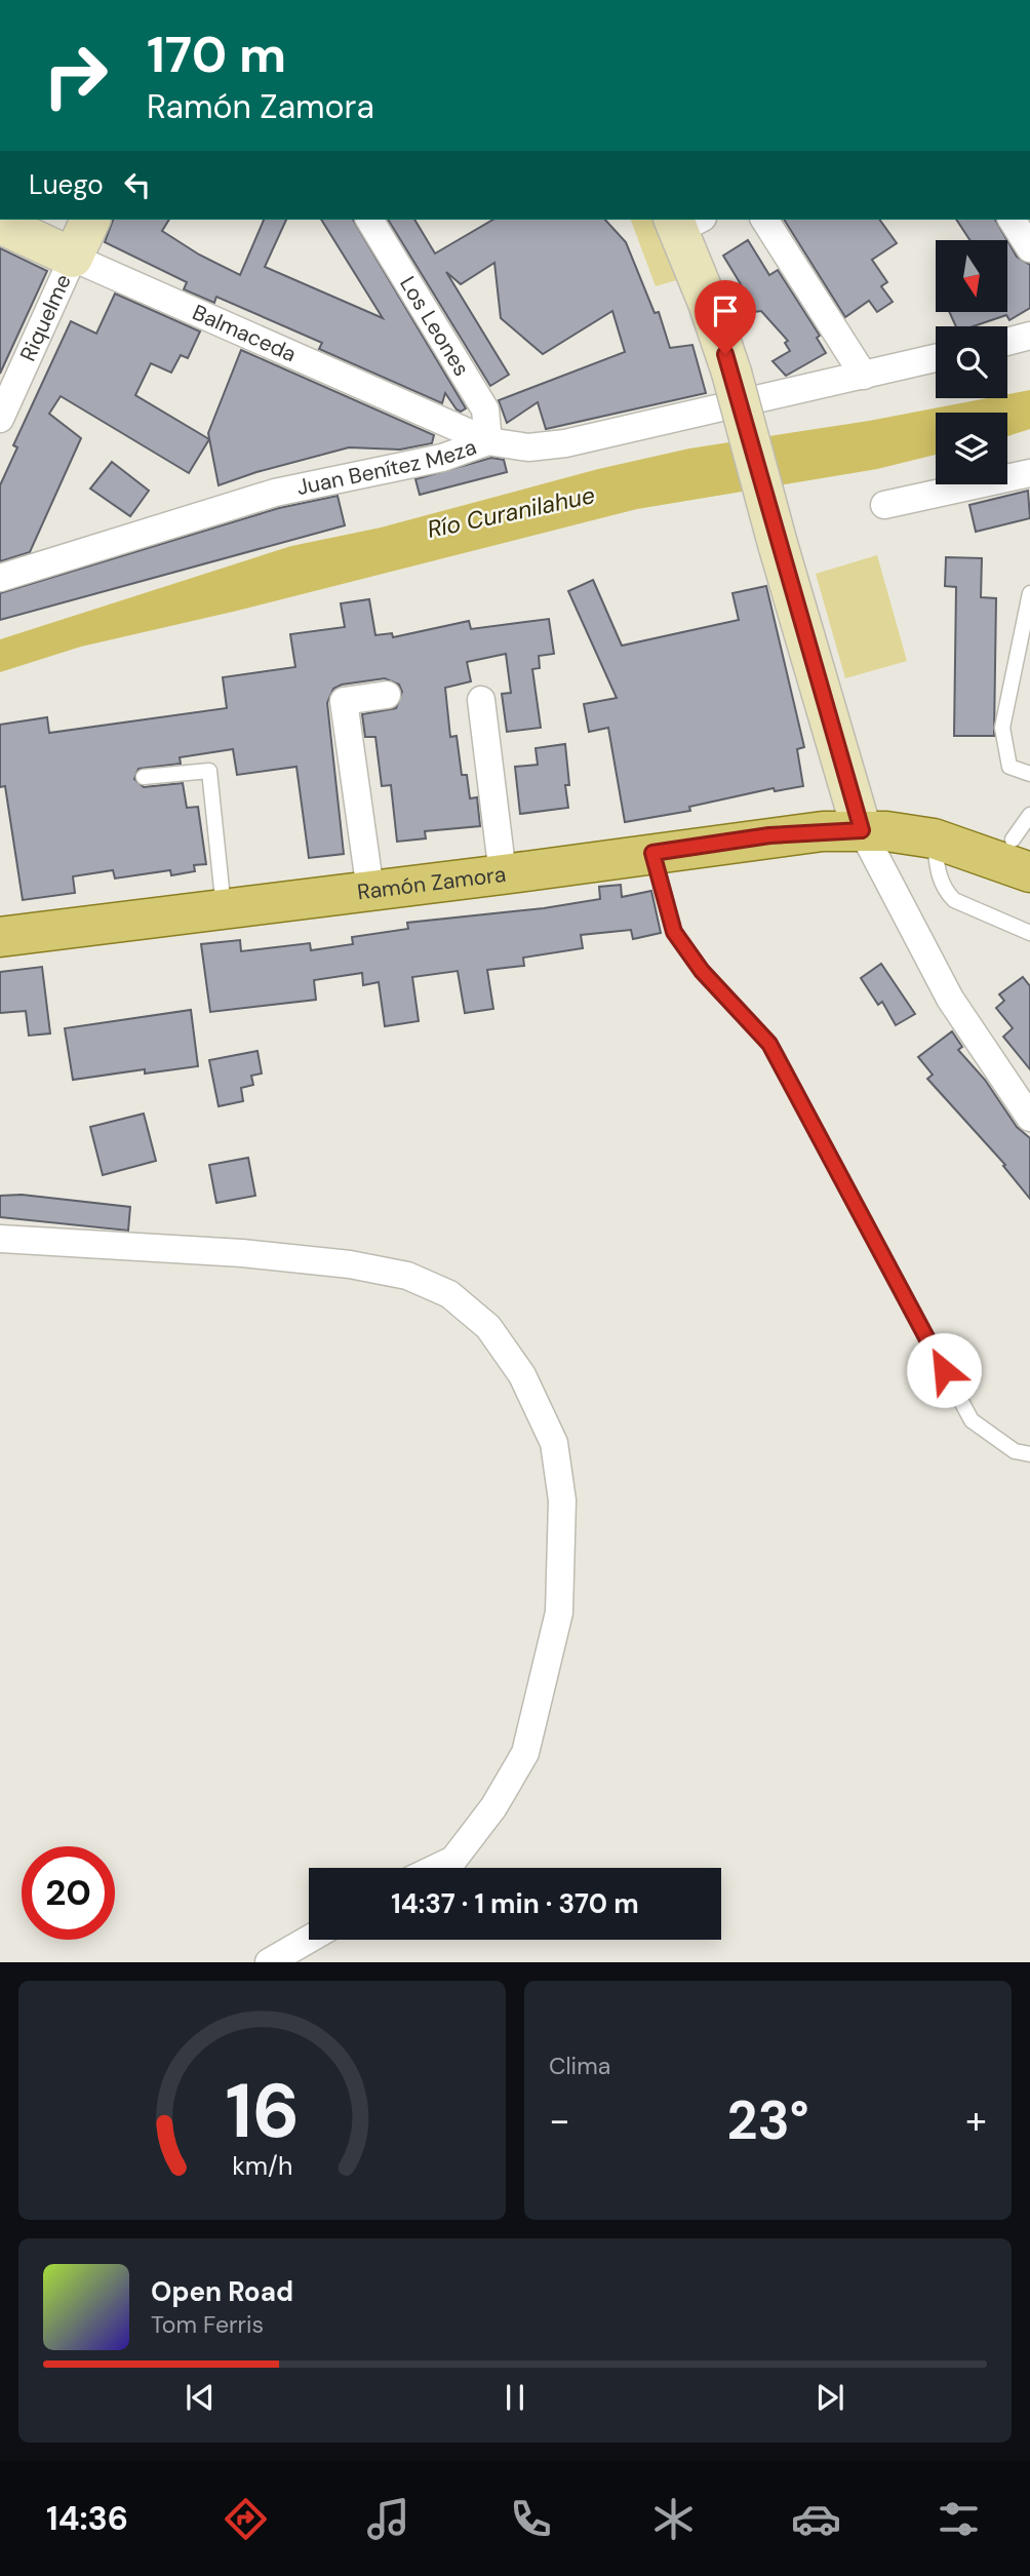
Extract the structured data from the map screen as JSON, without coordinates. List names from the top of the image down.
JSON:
{
  "streets": {
    "main road": ["Riquelme", "Balmaceda", "Ramón Zamora"],
    "street": ["Los Leones", "Juan Benítez Meza"]
  },
  "crossings": [
    ["Riquelme", "Balmaceda"],
    ["Los Leones", "Balmaceda"],
    ["Los Leones", "Juan Benítez Meza"],
    ["Balmaceda", "Juan Benítez Meza"]
  ],
  "water": ["Río Curanilahue"],
  "north": "bottom",
  "page": {
    "turn": ["170 m", "Ramón Zamora"],
    "then": "Luego",
    "limit": "20",
    "trip": "14:37 · 1 min · 370 m",
    "tile": "Clima",
    "heat": ["−", "23°", "+"],
    "song": ["Open Road", "Tom Ferris"],
    "tabs": "14:36",
    "gauge": ["16", "km/h"]
  }
}
